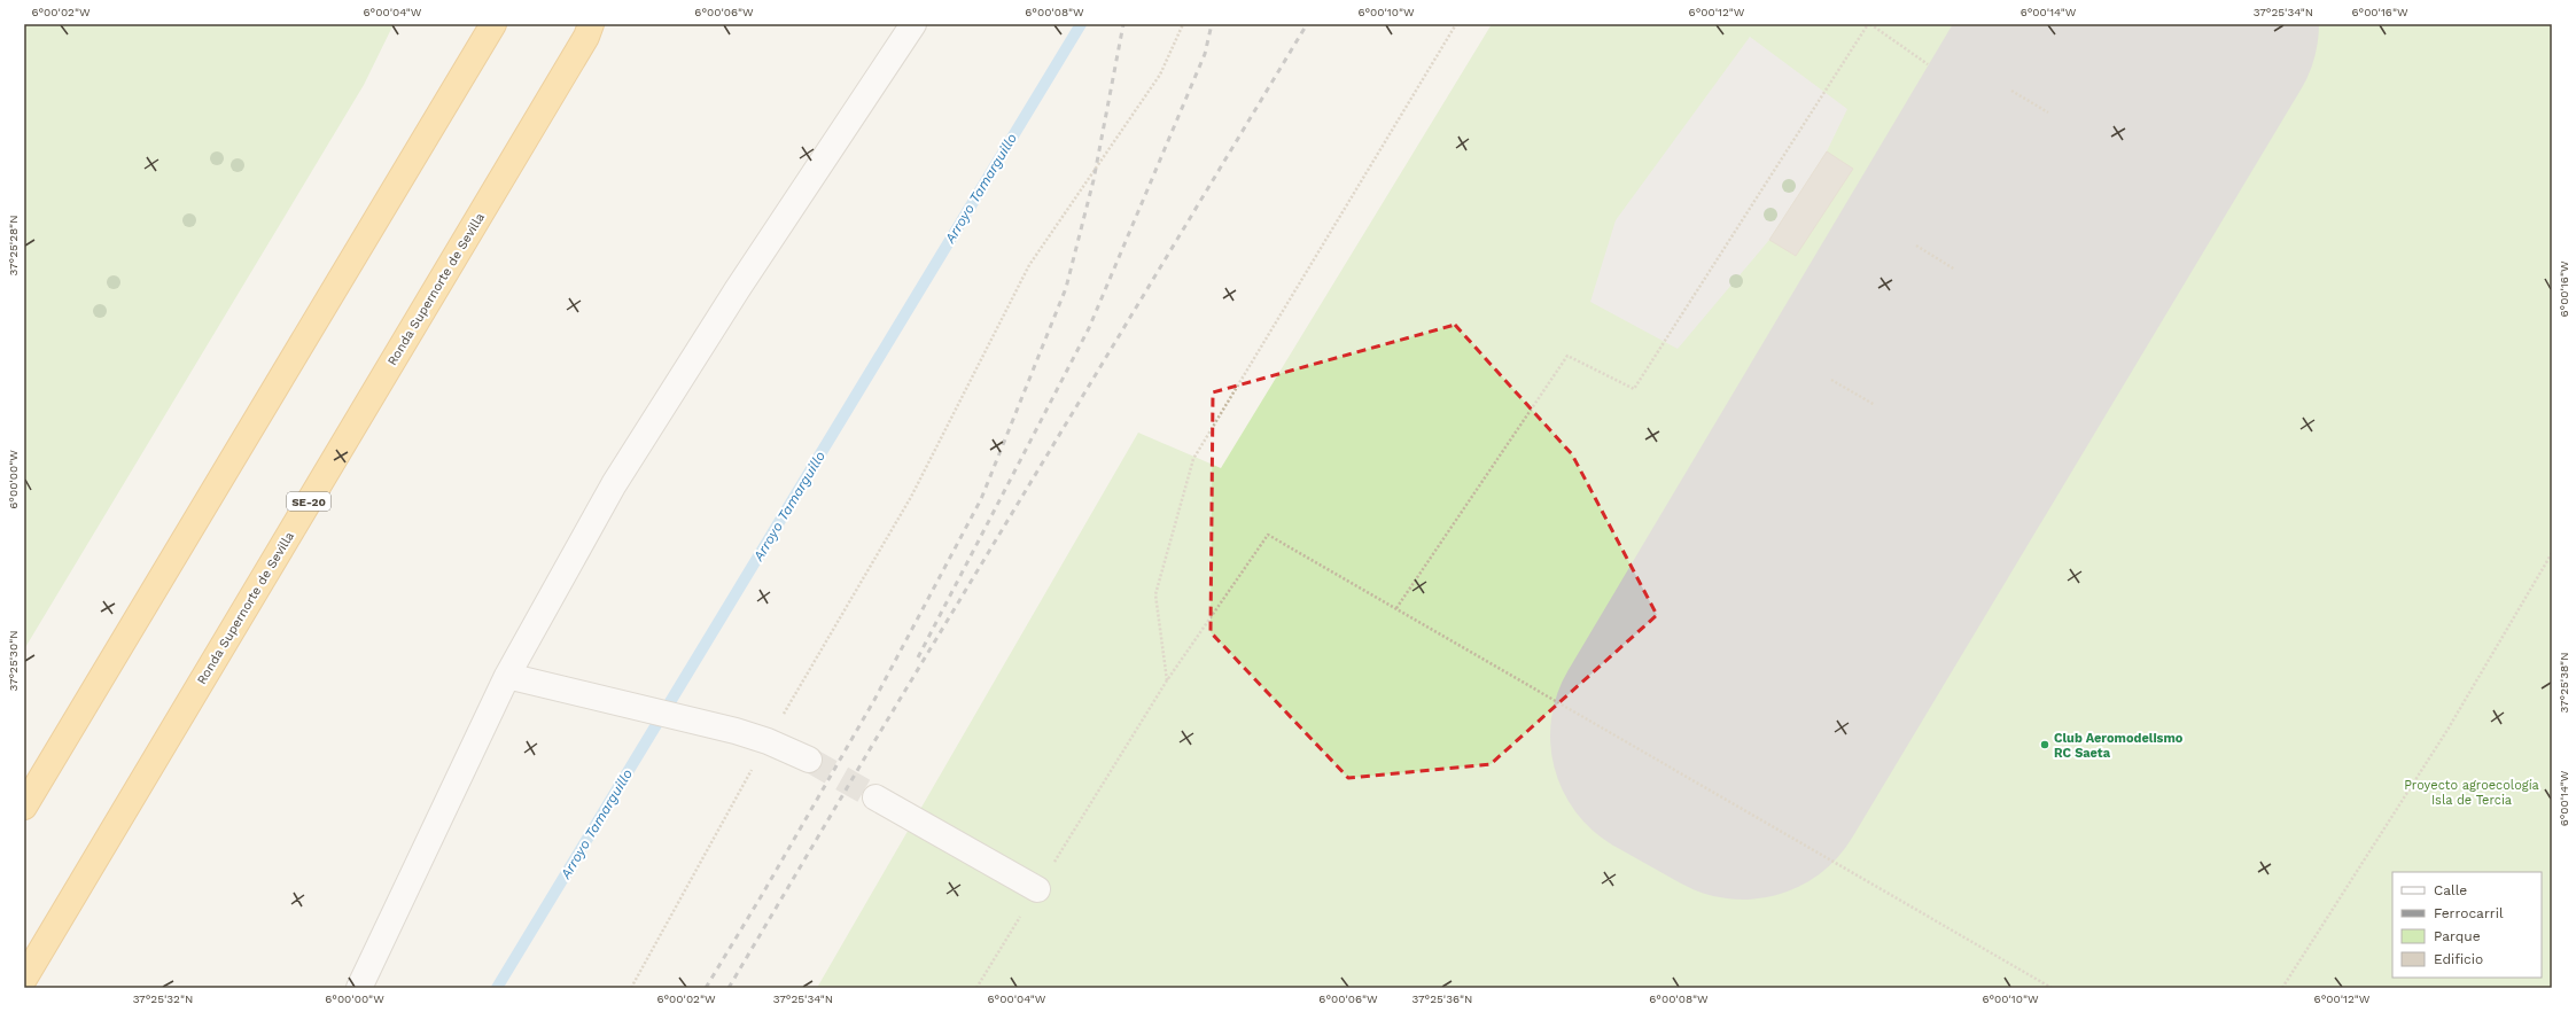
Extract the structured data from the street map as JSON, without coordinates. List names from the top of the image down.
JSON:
{
  "streets": {
    "highway": ["Ronda Supernorte de Sevilla", "SE-20"]
  },
  "water": ["Arroyo Tamarguillo"],
  "parks": ["Proyecto agroecología Isla de Tercia"],
  "places": ["Club Aeromodelismo RC Saeta"],
  "legend": [
    "Calle",
    "Ferrocarril",
    "Parque",
    "Edificio"
  ],
  "coordinates": [
    "6°00'02\"W",
    "6°00'04\"W",
    "6°00'06\"W",
    "6°00'08\"W",
    "6°00'10\"W",
    "6°00'12\"W",
    "6°00'14\"W",
    "37°25'34\"N",
    "6°00'16\"W",
    "37°25'28\"N",
    "6°00'00\"W",
    "37°25'30\"N",
    "37°25'38\"N",
    "37°25'32\"N",
    "37°25'36\"N"
  ]
}
